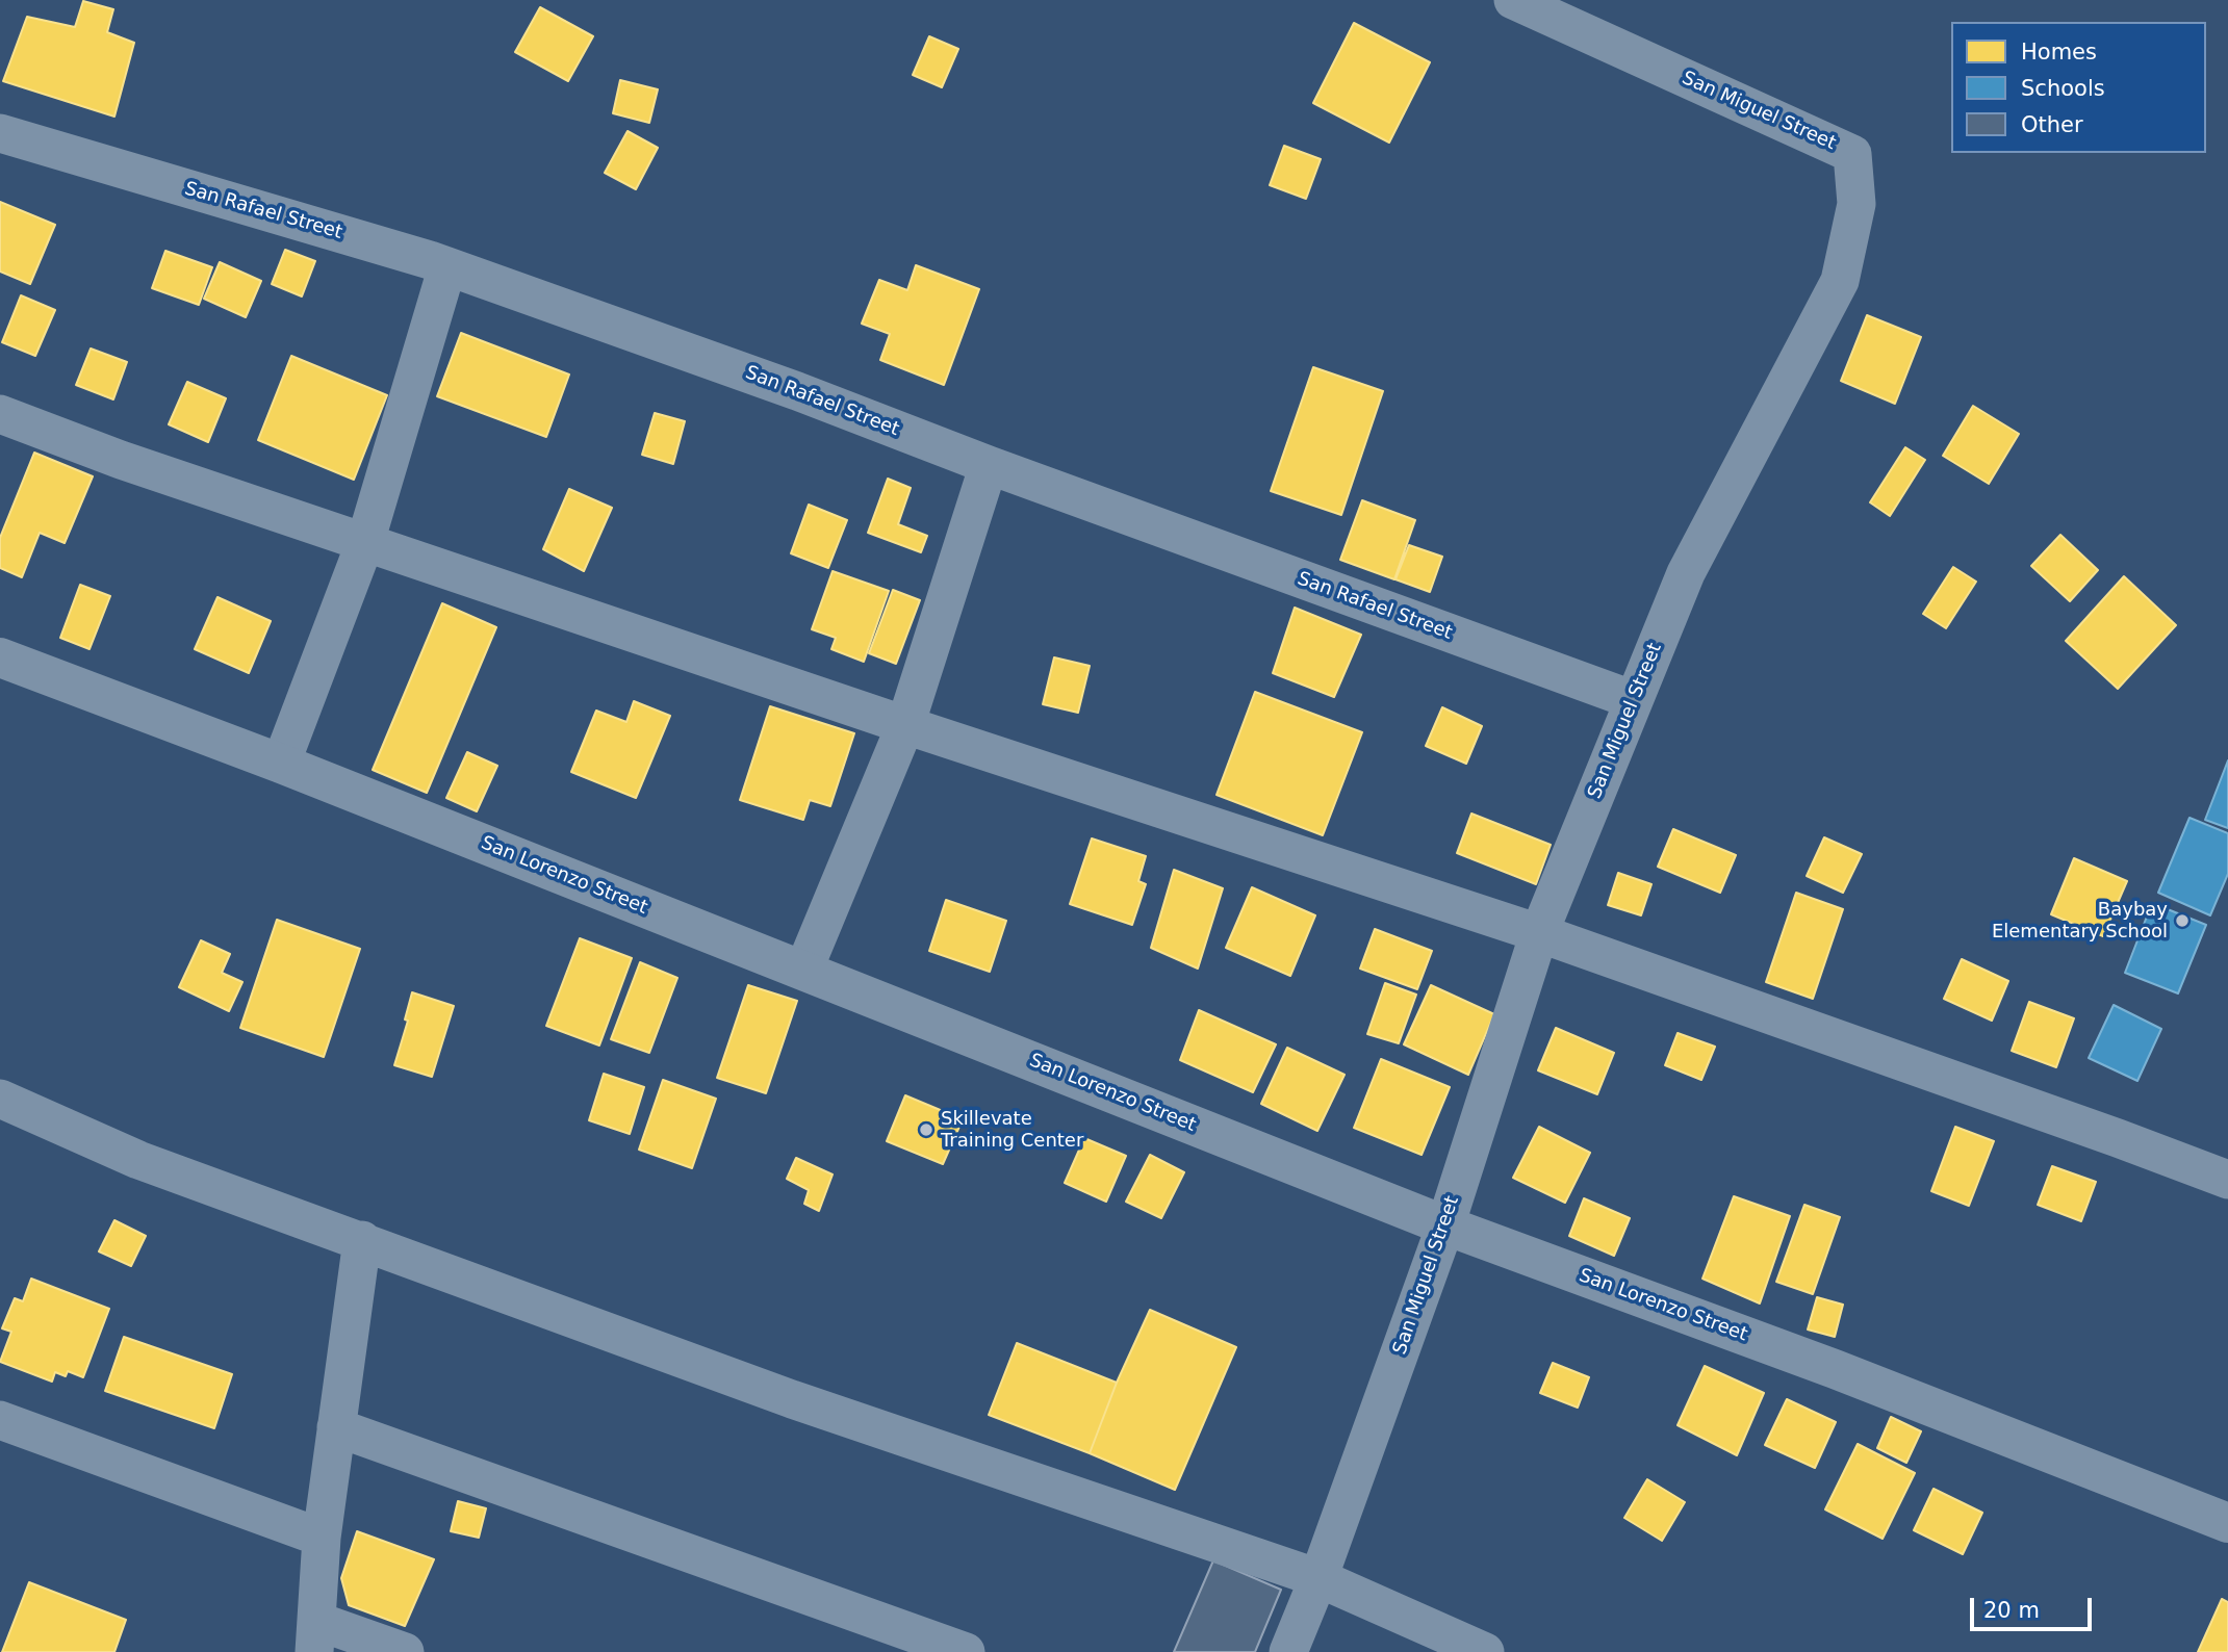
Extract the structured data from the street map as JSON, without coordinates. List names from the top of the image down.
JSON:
{
  "streets": {
    "street": ["San Miguel Street", "San Rafael Street", "San Lorenzo Street"]
  },
  "crossings": [
    ["San Miguel Street", "San Rafael Street"],
    ["San Miguel Street", "San Lorenzo Street"]
  ],
  "places": ["Baybay Elementary School", "Skillevate Training Center"],
  "legend": ["Homes", "Schools", "Other"],
  "scale_bar": "20 m"
}
